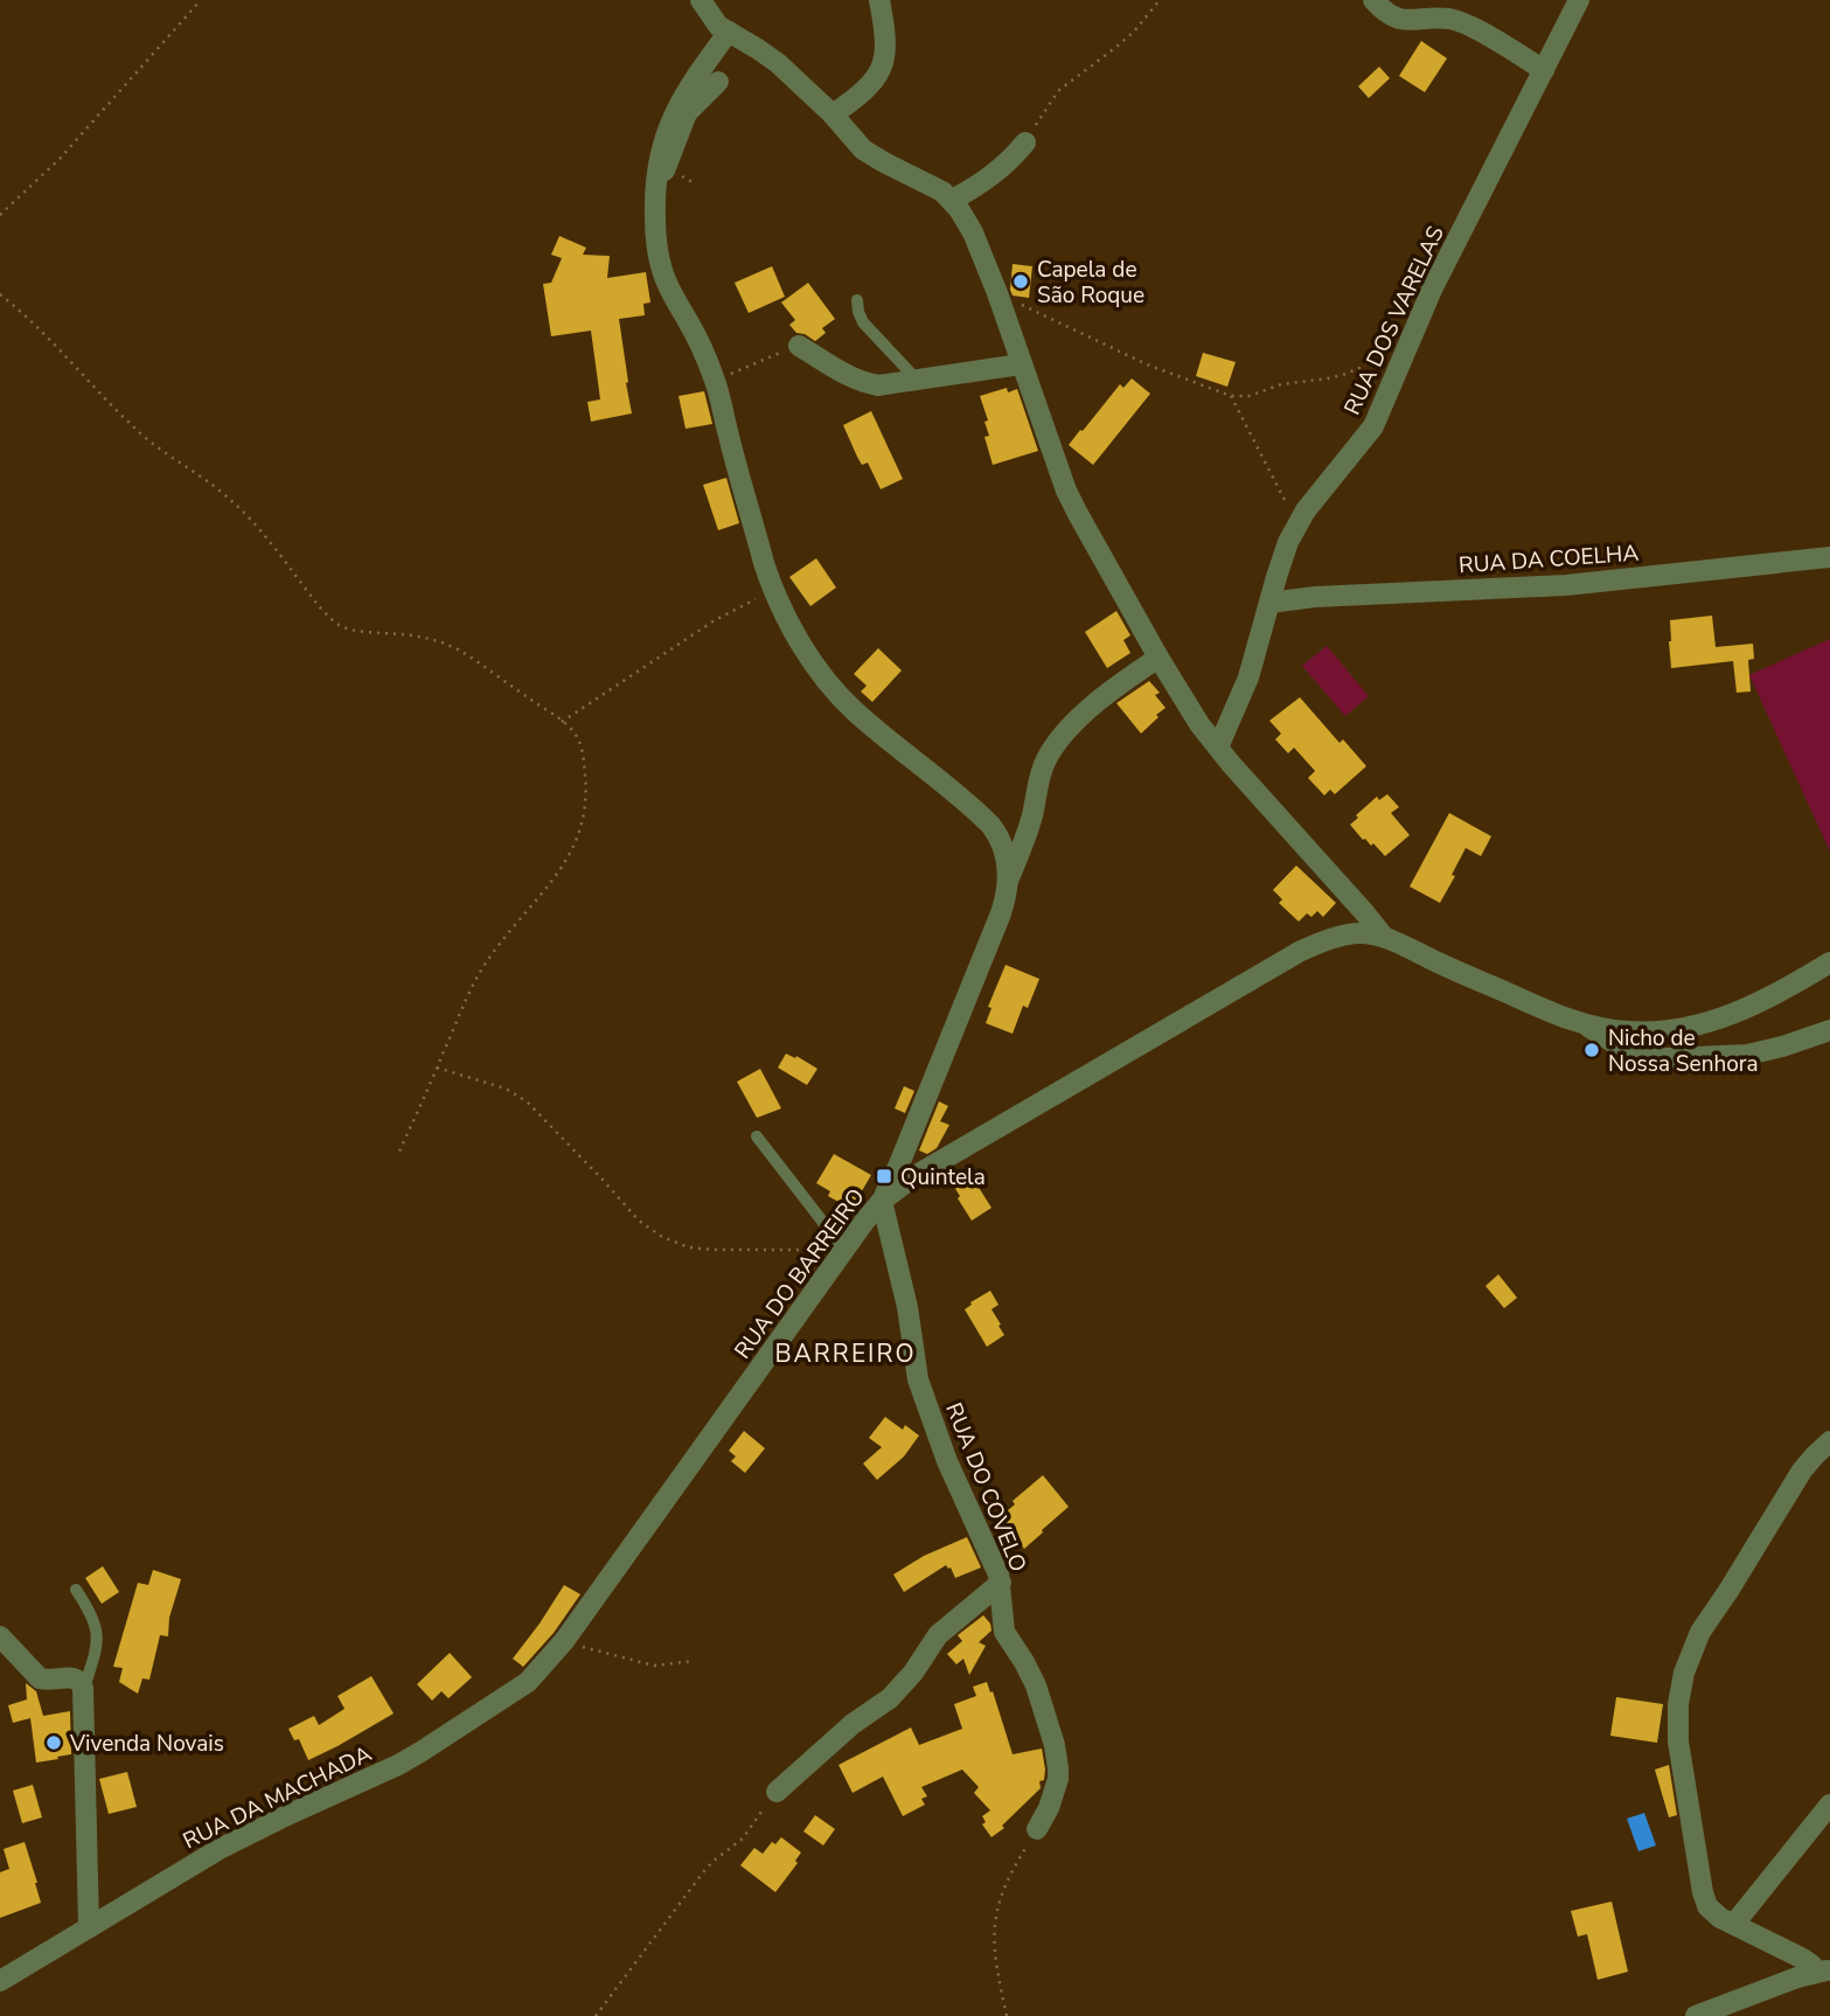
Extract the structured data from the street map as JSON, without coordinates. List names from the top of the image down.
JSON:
{
  "streets": {
    "street": [
      "RUA DOS VARELAS",
      "RUA DA COELHA",
      "RUA DO BARREIRO",
      "RUA DO COVELO",
      "RUA DA MACHADA"
    ]
  },
  "crossings": [
    ["RUA DOS VARELAS", "RUA DA COELHA"],
    ["RUA DO BARREIRO", "RUA DO COVELO"],
    ["RUA DO BARREIRO", "RUA DA MACHADA"]
  ],
  "districts": ["BARREIRO"],
  "places": {
    "other": ["Capela de São Roque", "Nicho de Nossa Senhora", "Vivenda Novais"],
    "transit": ["Quintela"]
  }
}
